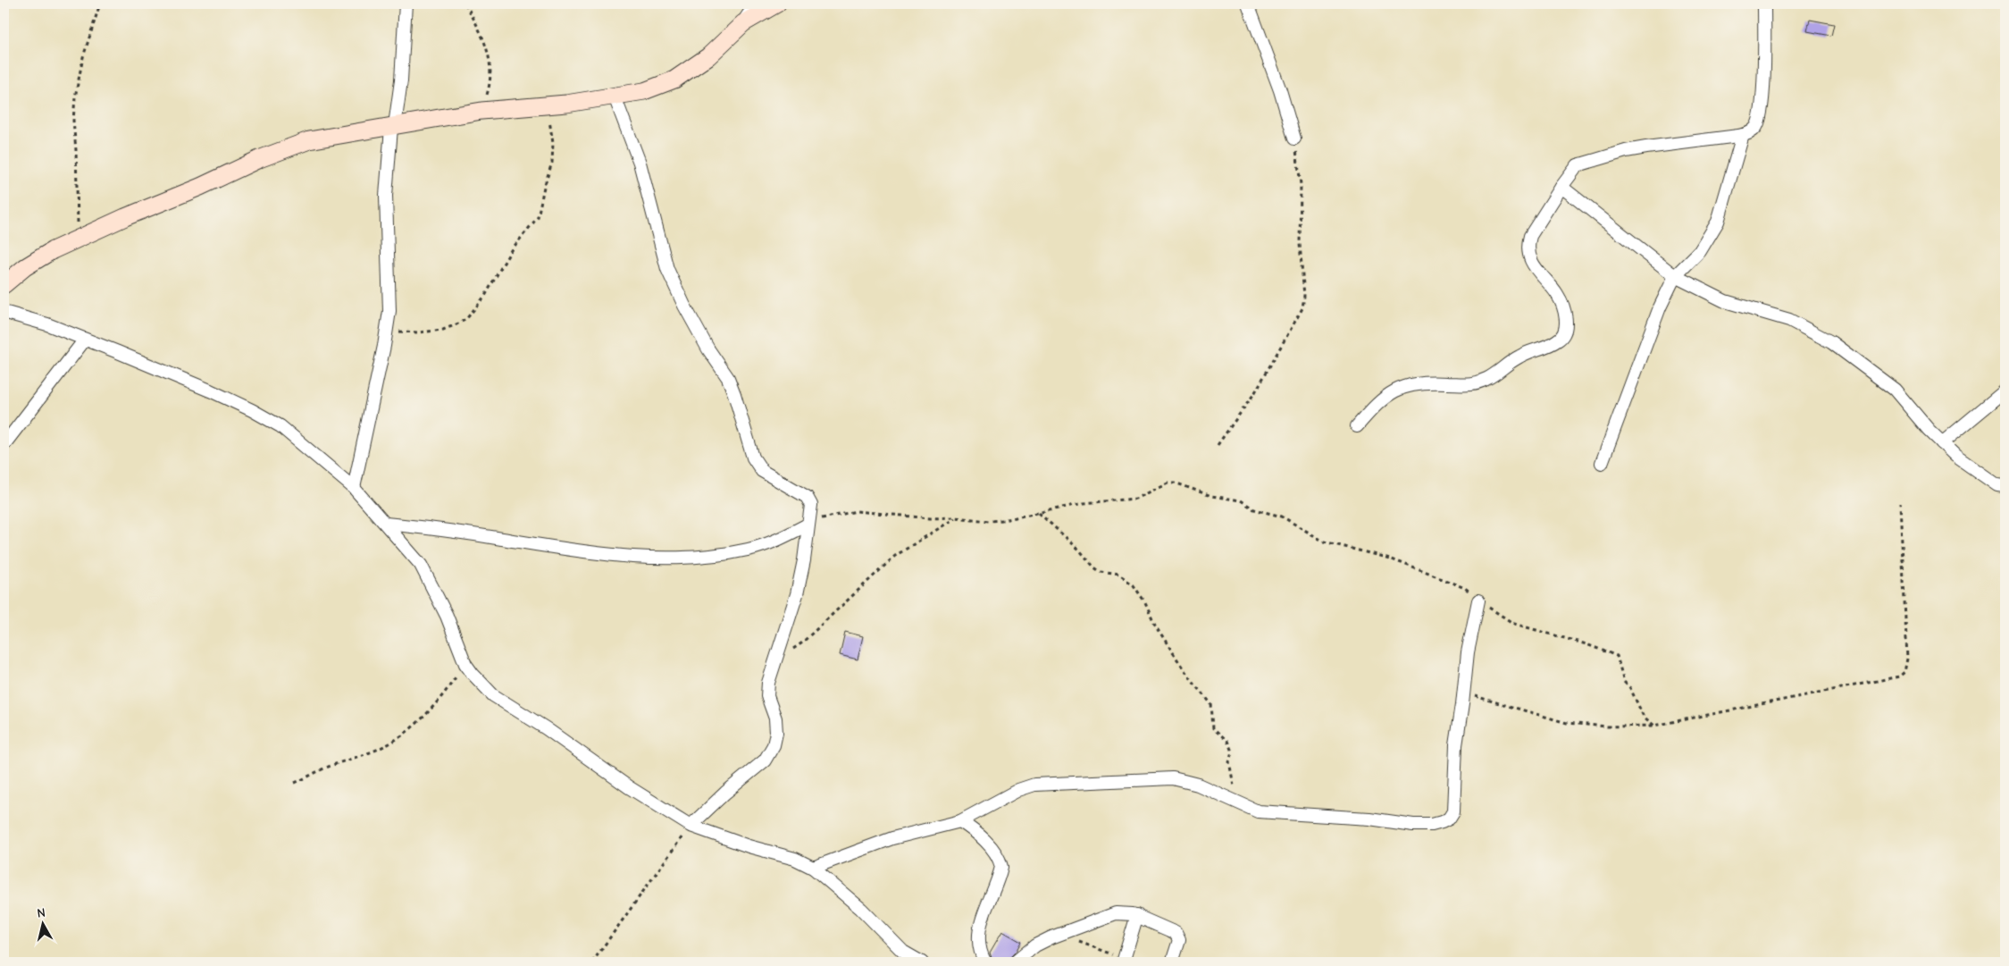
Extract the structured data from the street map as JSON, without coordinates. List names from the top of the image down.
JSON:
{
  "north": "top"
}
